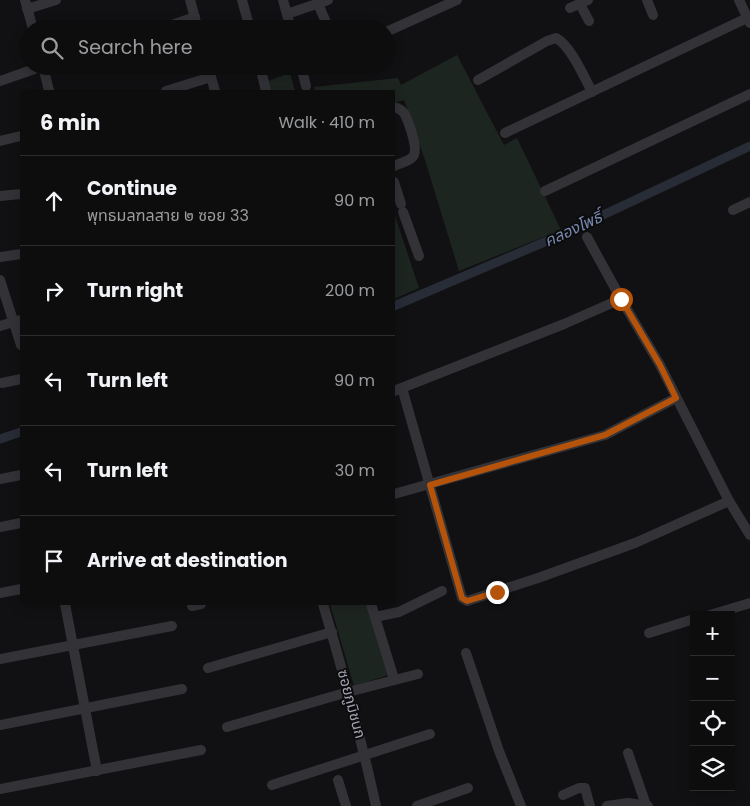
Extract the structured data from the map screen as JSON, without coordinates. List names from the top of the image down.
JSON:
{
  "streets": {
    "street": ["ซอยภูมิชนก"]
  },
  "water": ["คลองโพธิ์"],
  "page": {
    "search": "Search here",
    "heading": ["6 min", "Walk · 410 m"],
    "list": [
      ["Continue", "พุทธมลฑลสาย ๒ ซอย 33", "90 m"],
      ["Turn right", "200 m"],
      ["Turn left", "90 m"],
      ["Turn left", "30 m"],
      "Arrive at destination"
    ],
    "map_buttons": ["+", "−"]
  }
}
